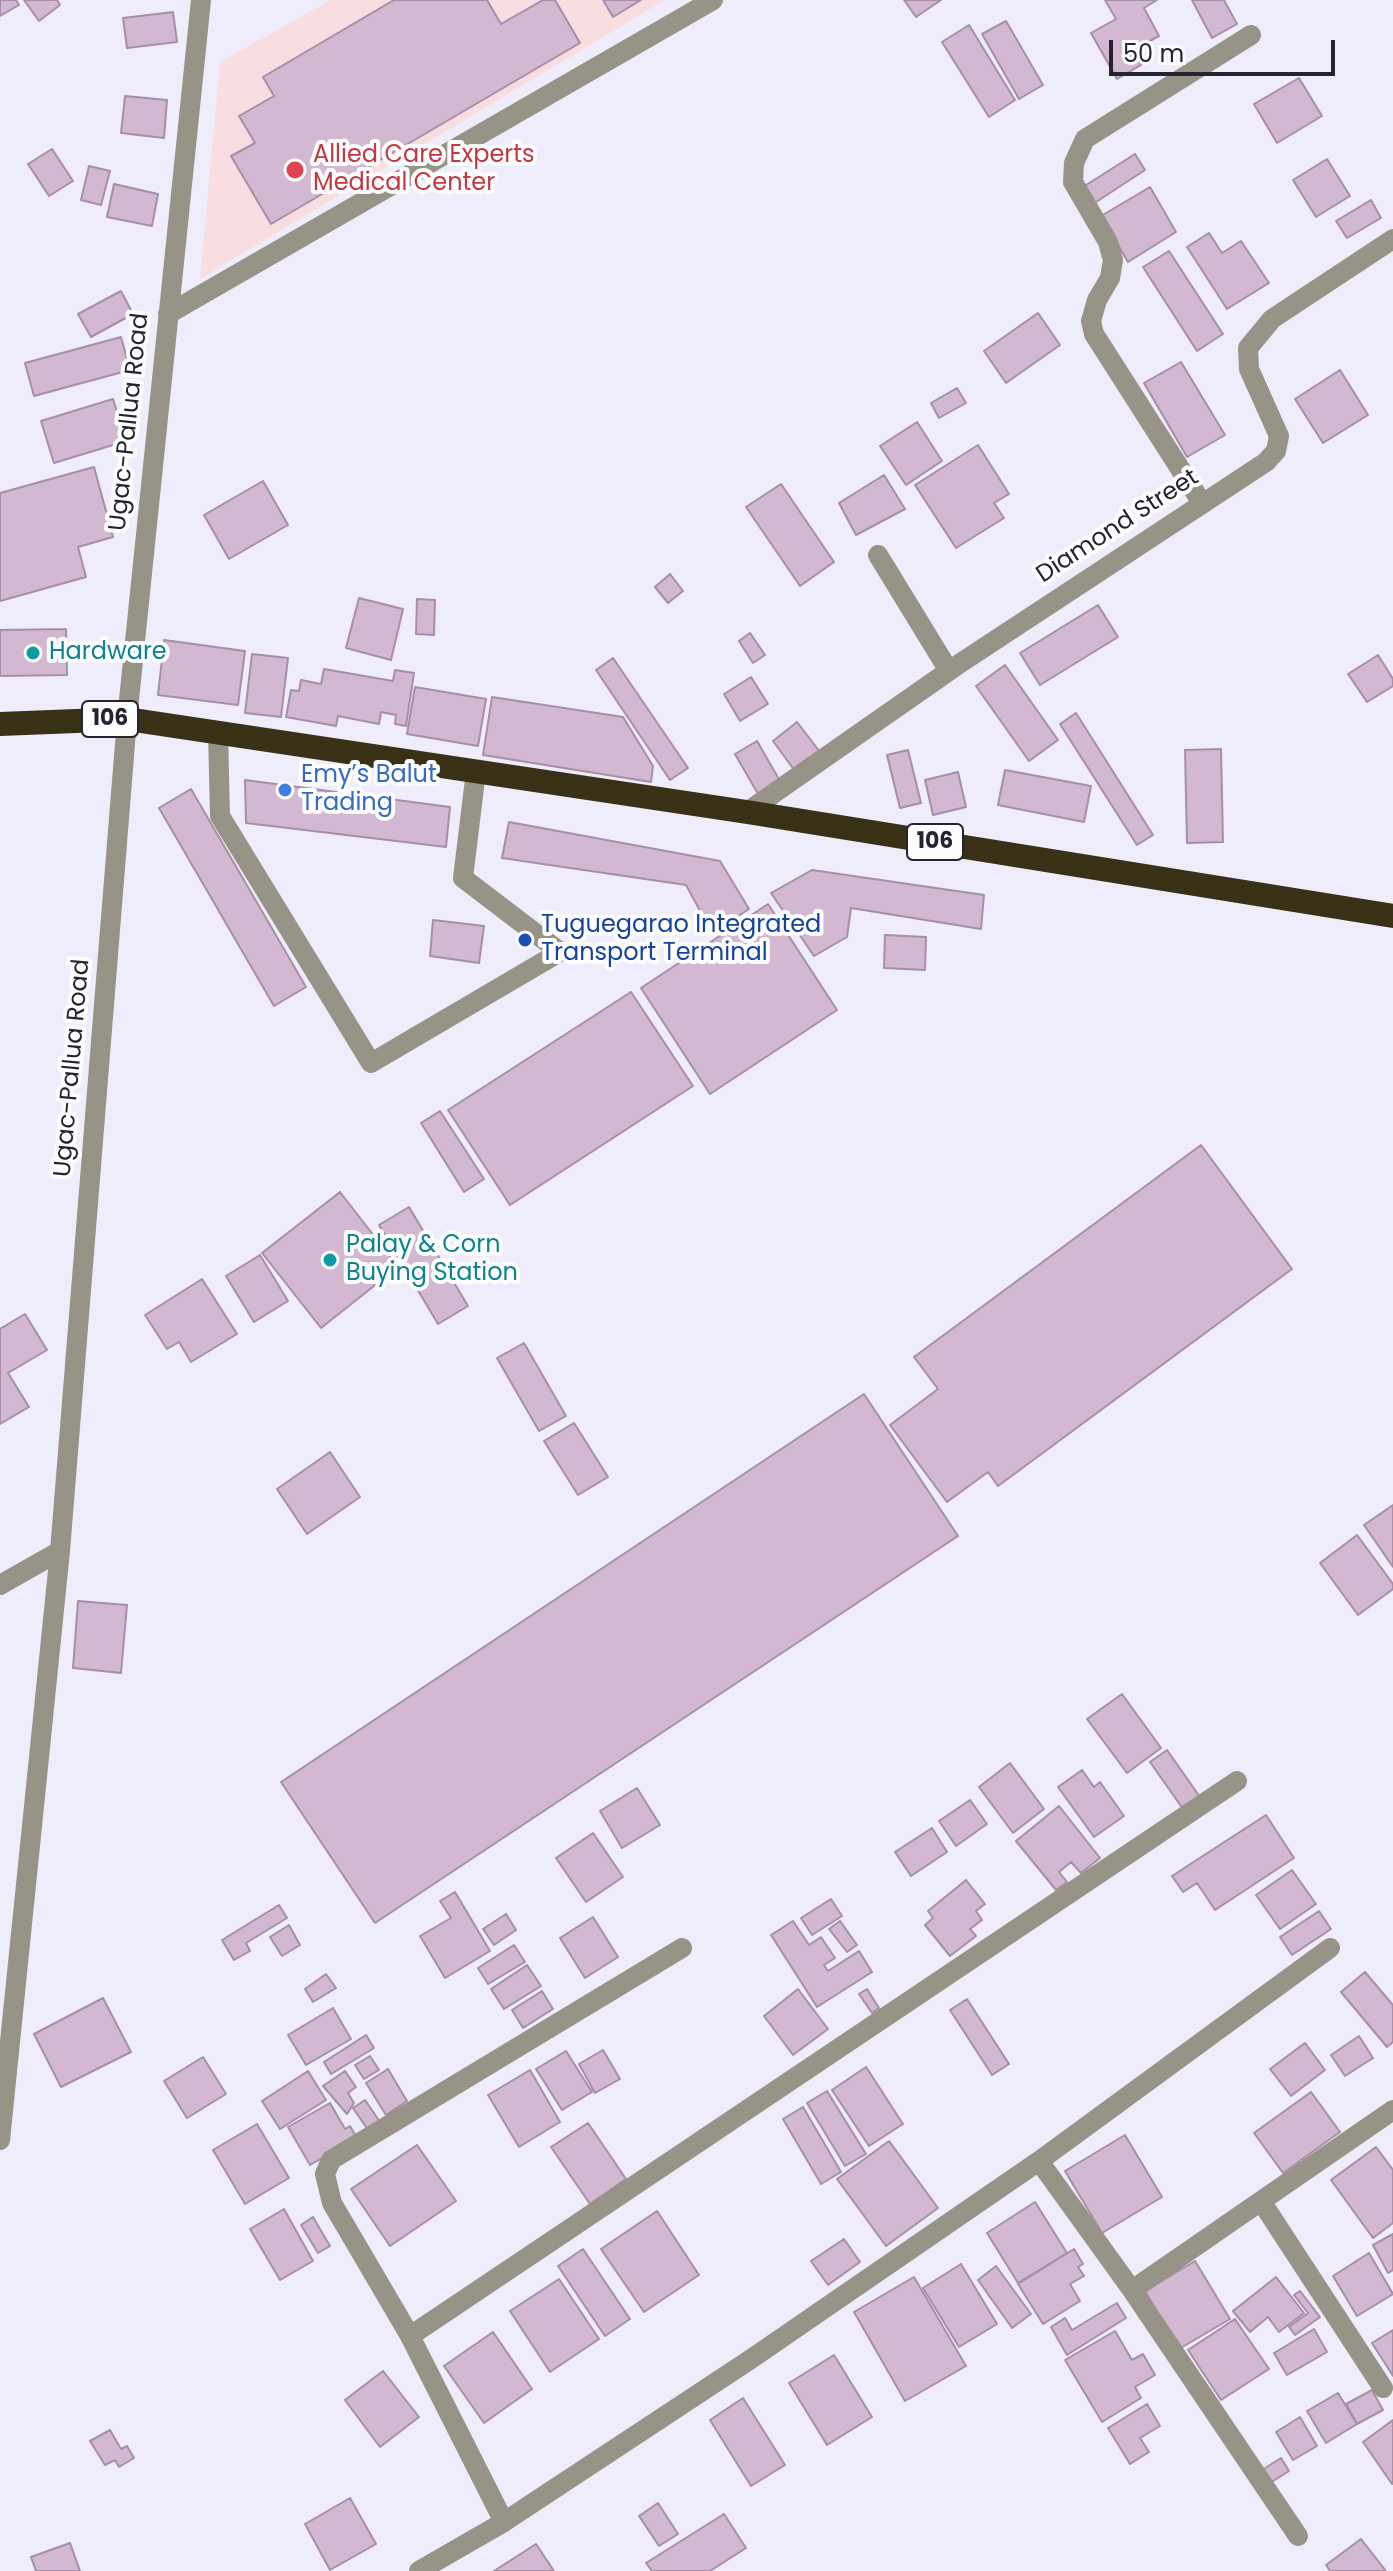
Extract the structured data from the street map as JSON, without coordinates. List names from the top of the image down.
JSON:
{
  "streets": {
    "highway": ["106"],
    "street": ["Ugac-Pallua Road", "Diamond Street"]
  },
  "crossings": [
    ["Ugac-Pallua Road", "106"],
    ["Diamond Street", "106"]
  ],
  "places": [
    "Allied Care Experts Medical Center",
    "Hardware",
    "Emy’s Balut Trading",
    "Tuguegarao Integrated Transport Terminal",
    "Palay & Corn Buying Station"
  ],
  "scale_bar": "50 m"
}
